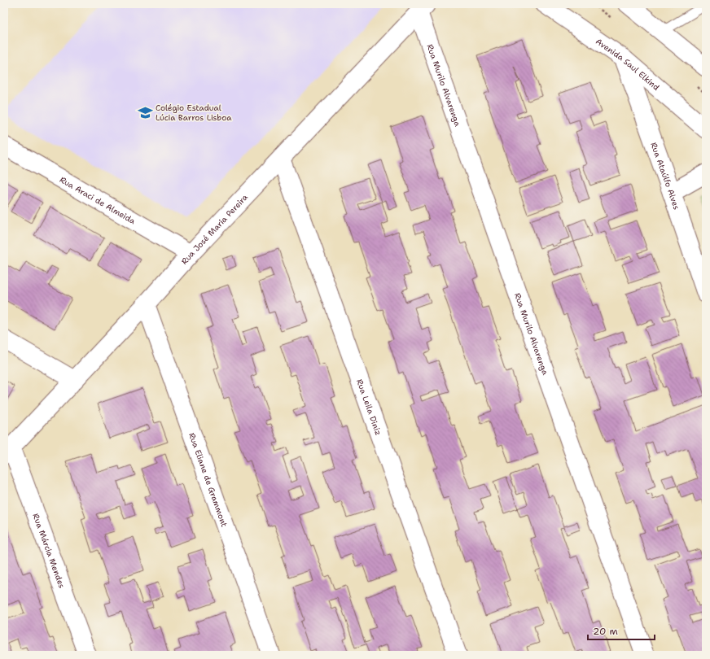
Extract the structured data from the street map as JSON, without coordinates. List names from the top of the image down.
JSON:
{
  "streets": {
    "street": [
      "Avenida Saul Elkind",
      "Rua Murilo Alvarenga",
      "Rua Ataúlfo Alves",
      "Rua Araci de Almeida",
      "Rua José Maria Pereira",
      "Rua Leila Diniz",
      "Rua Eliane de Grammont",
      "Rua Márcia Mendes"
    ]
  },
  "crossings": [
    ["Avenida Saul Elkind", "Rua Ataúlfo Alves"],
    ["Rua Murilo Alvarenga", "Rua José Maria Pereira"],
    ["Rua Araci de Almeida", "Rua José Maria Pereira"],
    ["Rua José Maria Pereira", "Rua Leila Diniz"],
    ["Rua José Maria Pereira", "Rua Eliane de Grammont"],
    ["Rua José Maria Pereira", "Rua Márcia Mendes"]
  ],
  "places": {
    "school or university": ["Colégio Estadual Lúcia Barros Lisboa"]
  },
  "scale_bar": "20 m"
}
